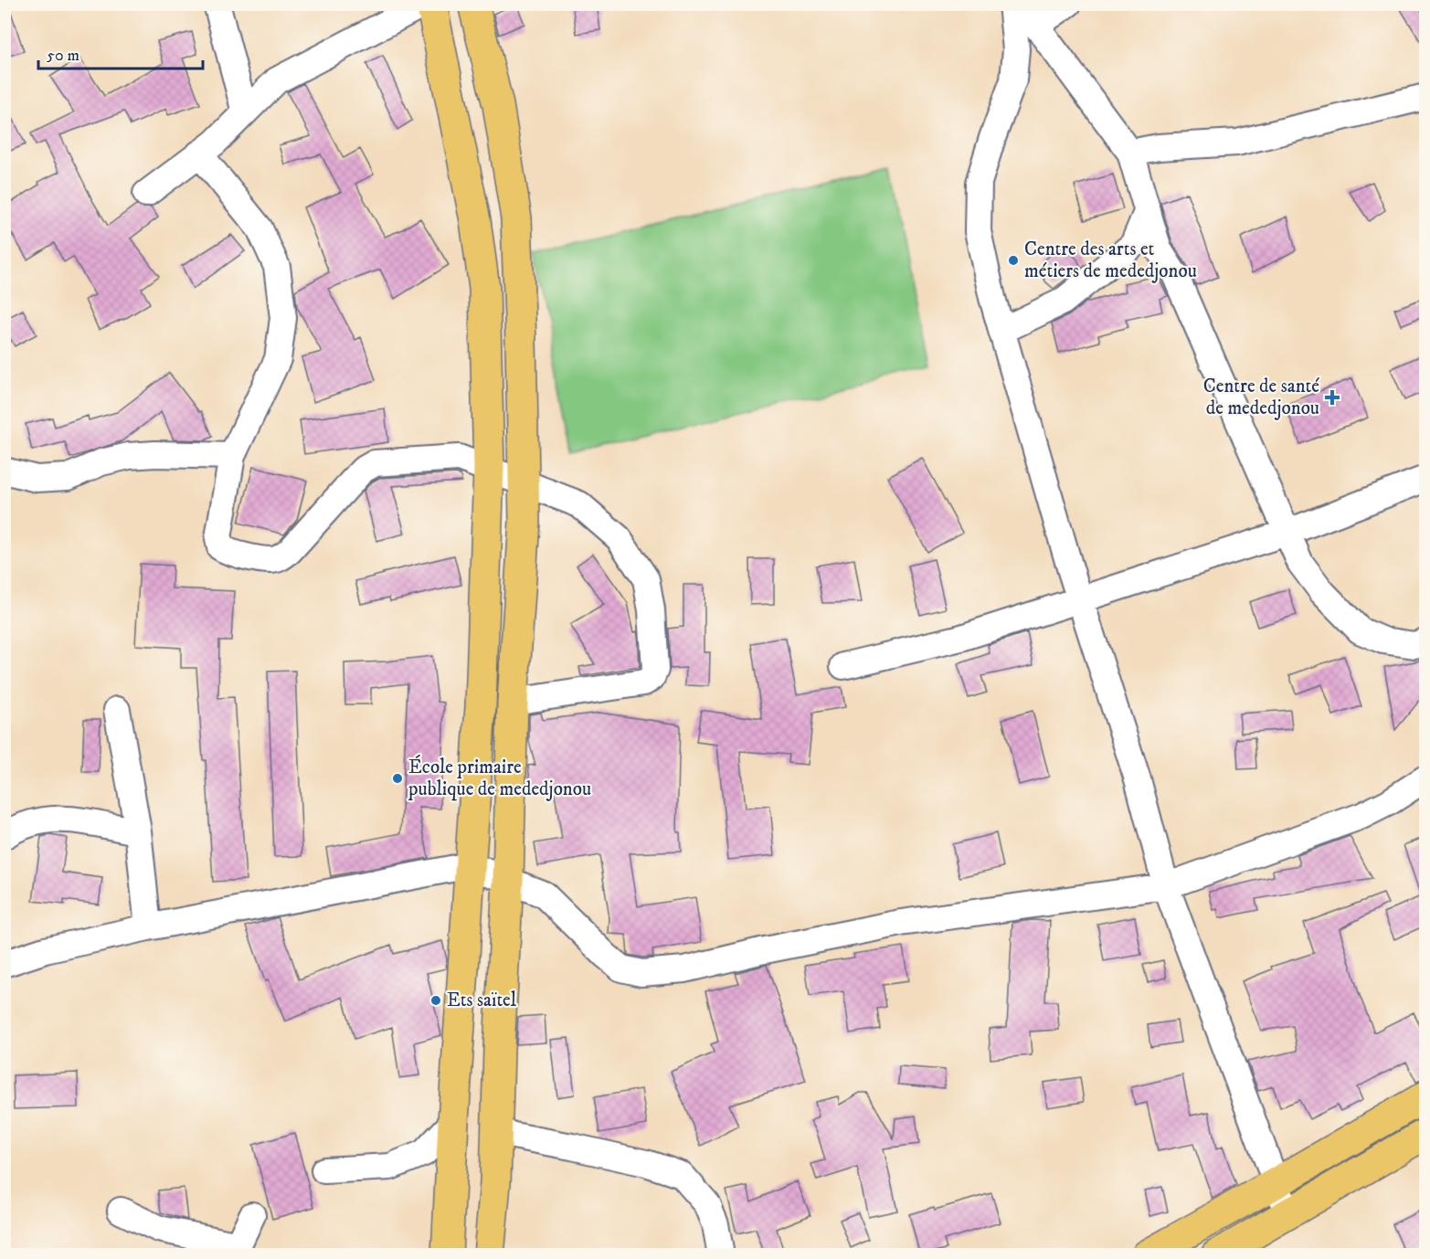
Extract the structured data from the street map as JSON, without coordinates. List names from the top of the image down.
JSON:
{
  "places": {
    "other": ["Centre des arts et métiers de mededjonou", "École primaire publique de mededjonou", "Ets saïtel"],
    "health": ["Centre de santé de mededjonou"]
  },
  "scale_bar": "50 m"
}
